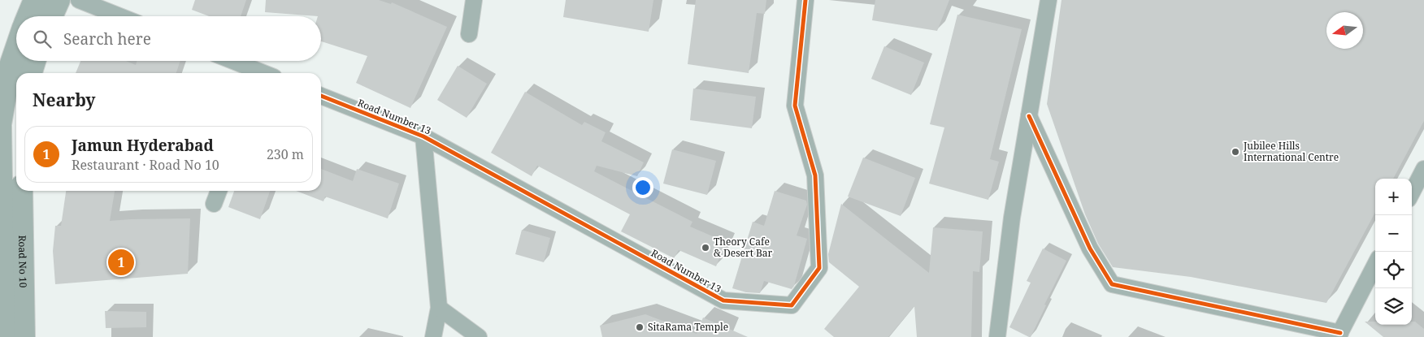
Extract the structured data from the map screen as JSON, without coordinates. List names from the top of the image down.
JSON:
{
  "streets": {
    "main road": ["Road No 10"],
    "street": ["Road Number 13"]
  },
  "places": ["Jubilee Hills International Centre", "Theory Cafe & Desert Bar", "SitaRama Temple"],
  "north": "left",
  "page": {
    "search": "Search here",
    "heading": "Nearby",
    "list": [
      {
        "mark": "1",
        "name": "Jamun Hyderabad",
        "note": "Restaurant · Road No 10",
        "value": "230 m"
      }
    ],
    "map_buttons": ["+", "−"],
    "pins": "1"
  }
}
